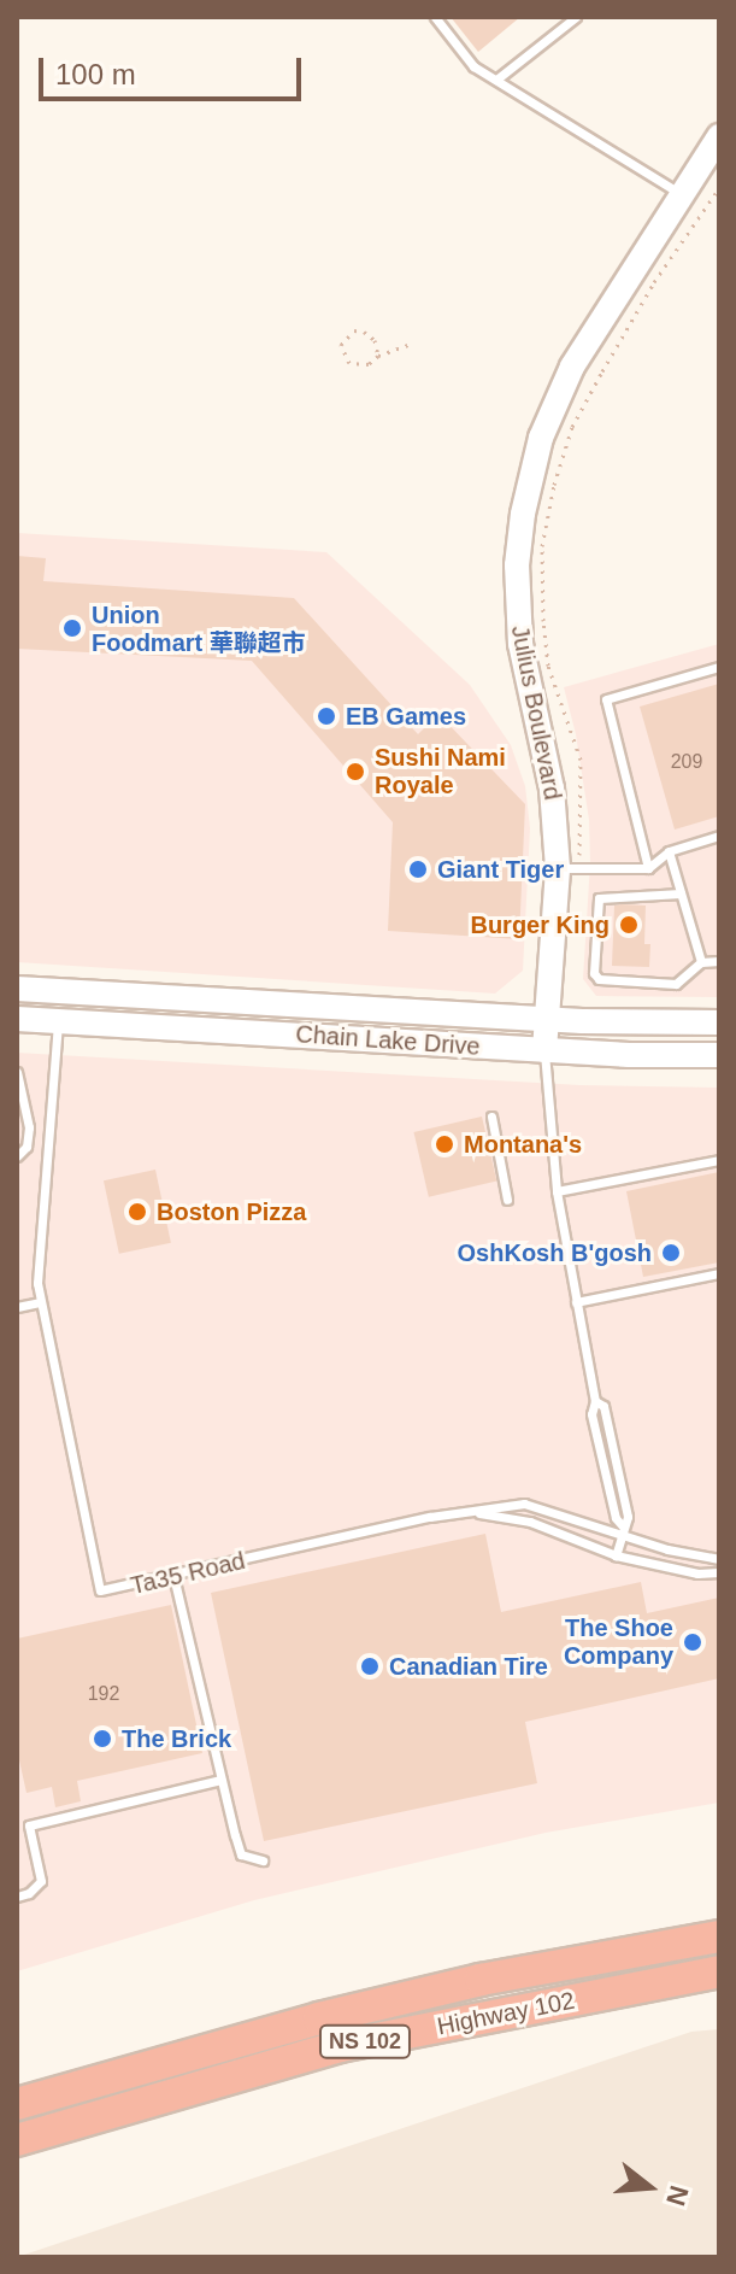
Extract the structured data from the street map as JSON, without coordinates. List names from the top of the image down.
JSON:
{
  "streets": {
    "highway": ["Highway 102", "NS 102"],
    "street": ["Julius Boulevard", "Chain Lake Drive"],
    "lane": ["Ta35 Road"]
  },
  "crossings": [
    ["Julius Boulevard", "Chain Lake Drive"]
  ],
  "places": [
    "Union Foodmart 華聯超市",
    "EB Games",
    "Sushi Nami Royale",
    "Giant Tiger",
    "Burger King",
    "Montana's",
    "Boston Pizza",
    "OshKosh B'gosh",
    "The Shoe Company",
    "Canadian Tire",
    "The Brick"
  ],
  "house_numbers": ["209", "192"],
  "scale_bar": "100 m",
  "north": "right"
}
